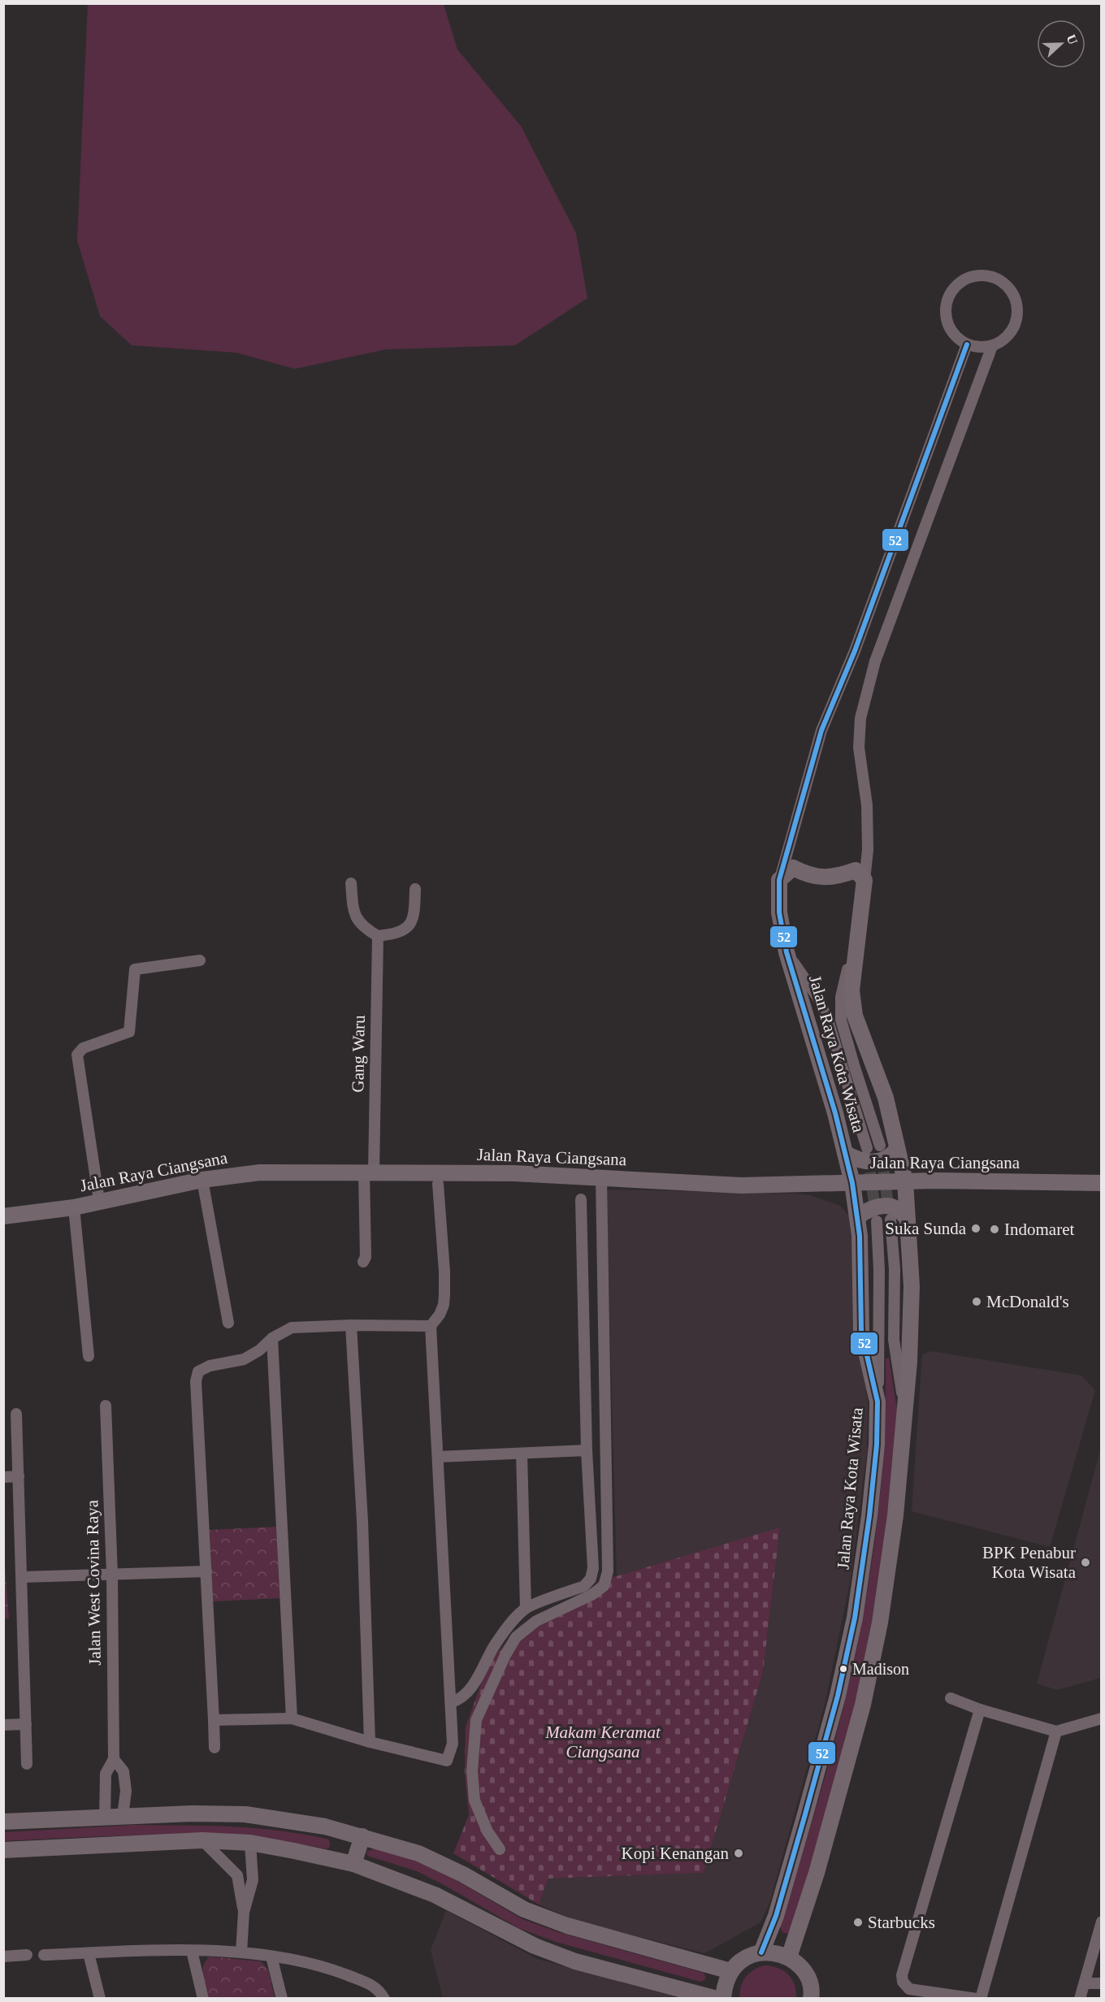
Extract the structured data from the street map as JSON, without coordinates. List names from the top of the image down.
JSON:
{
  "streets": {
    "street": [
      "Gang Waru",
      "Jalan Raya Kota Wisata",
      "Jalan Raya Ciangsana",
      "Jalan West Covina Raya"
    ]
  },
  "crossings": [
    ["Gang Waru", "Jalan Raya Ciangsana"],
    ["Jalan Raya Kota Wisata", "Jalan Raya Ciangsana"]
  ],
  "parks": ["Makam Keramat Ciangsana"],
  "places": [
    "Suka Sunda",
    "Indomaret",
    "McDonald's",
    "BPK Penabur Kota Wisata",
    "Madison",
    "Kopi Kenangan",
    "Starbucks"
  ],
  "lines": ["transit line 52"],
  "north": "right"
}
